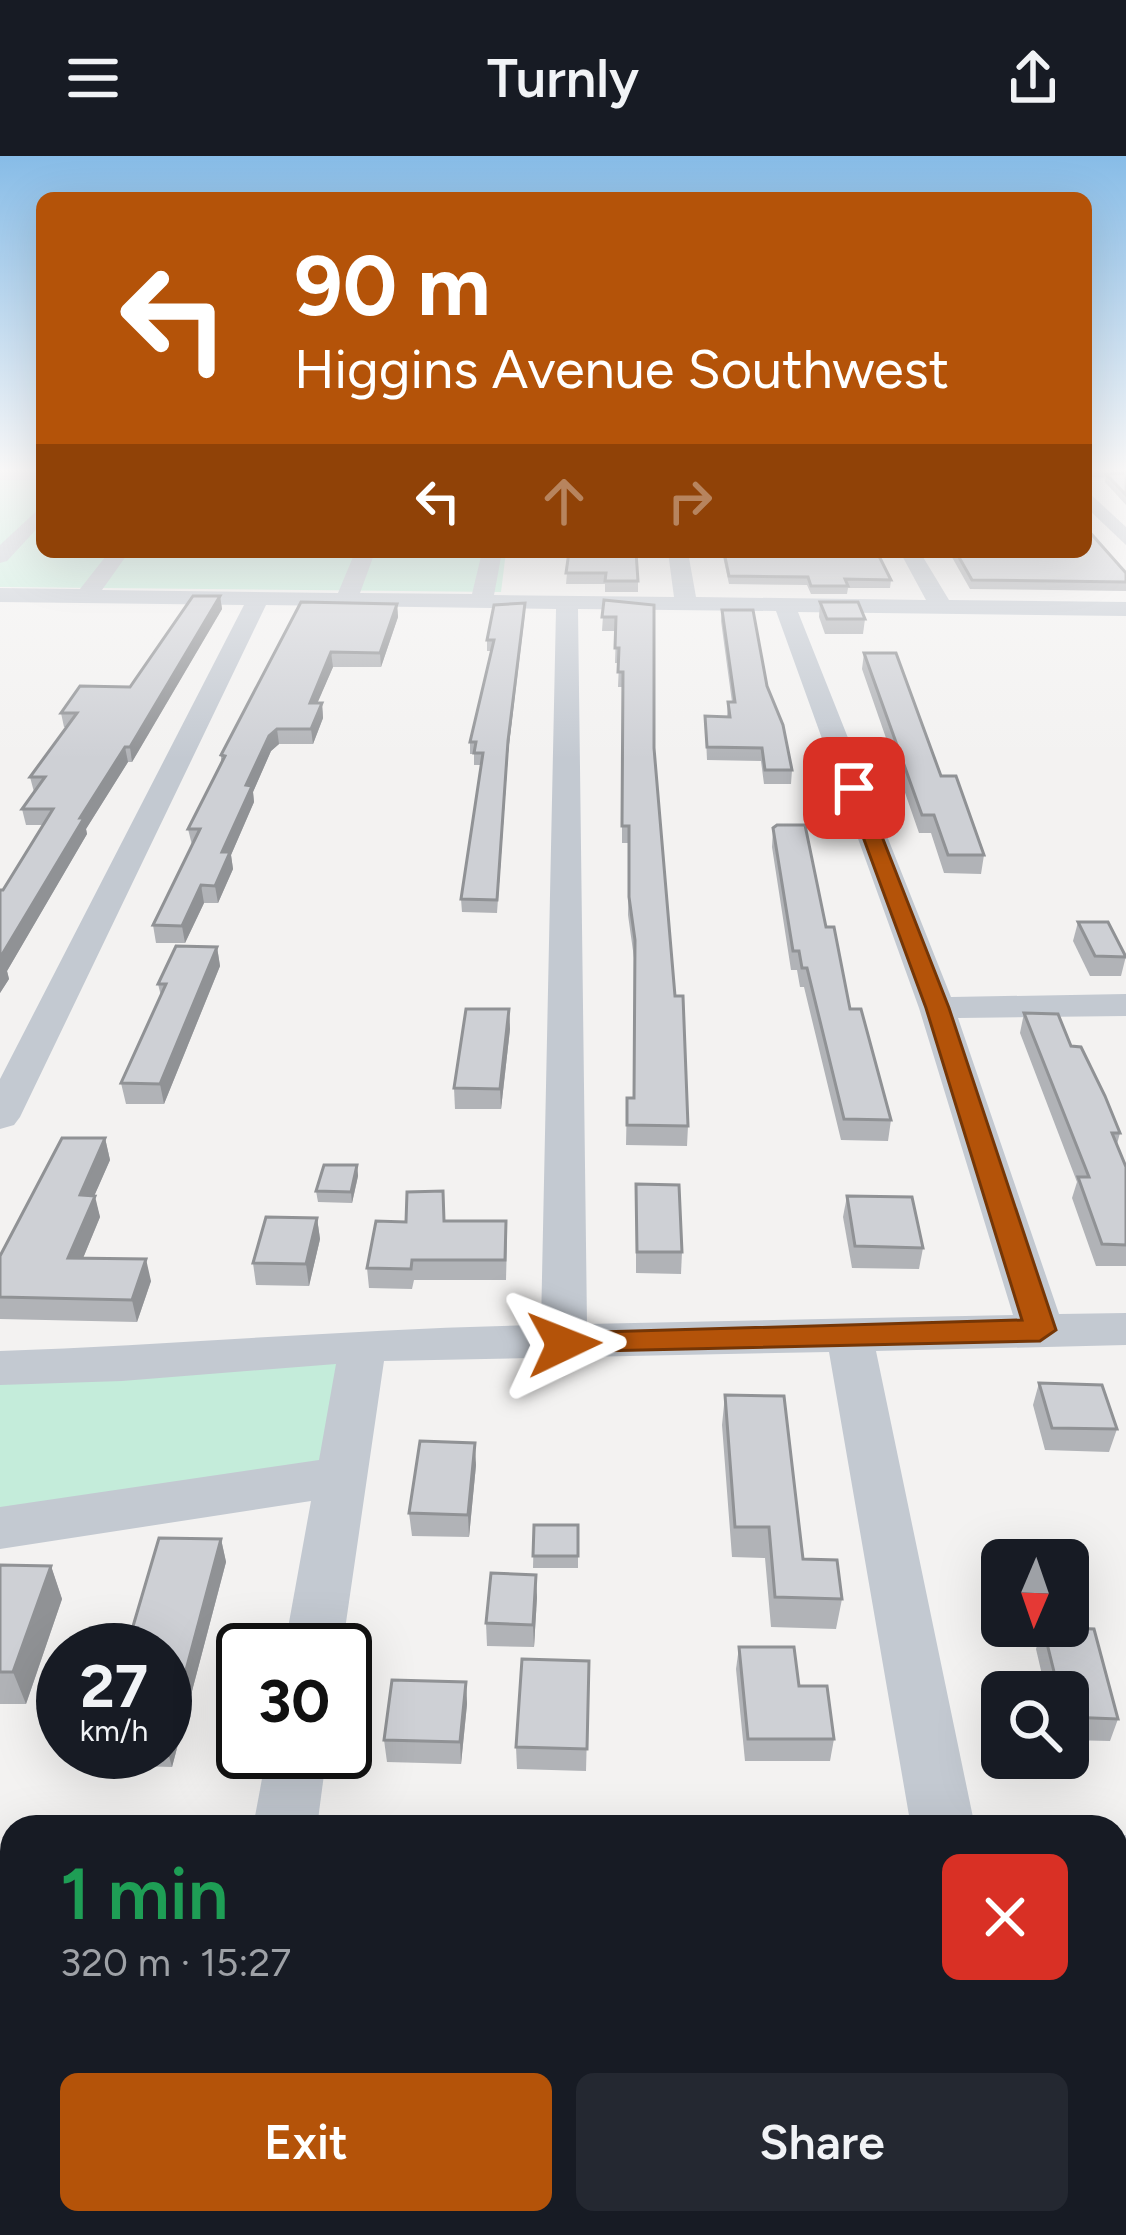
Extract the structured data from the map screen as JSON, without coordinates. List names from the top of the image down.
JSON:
{
  "north": "bottom",
  "page": {
    "header": "Turnly",
    "turn": ["90 m", "Higgins Avenue Southwest"],
    "speed": "27 km/h",
    "limit": "30",
    "heading": ["1 min", "320 m · 15:27"],
    "buttons": ["Exit", "Share"]
  }
}
